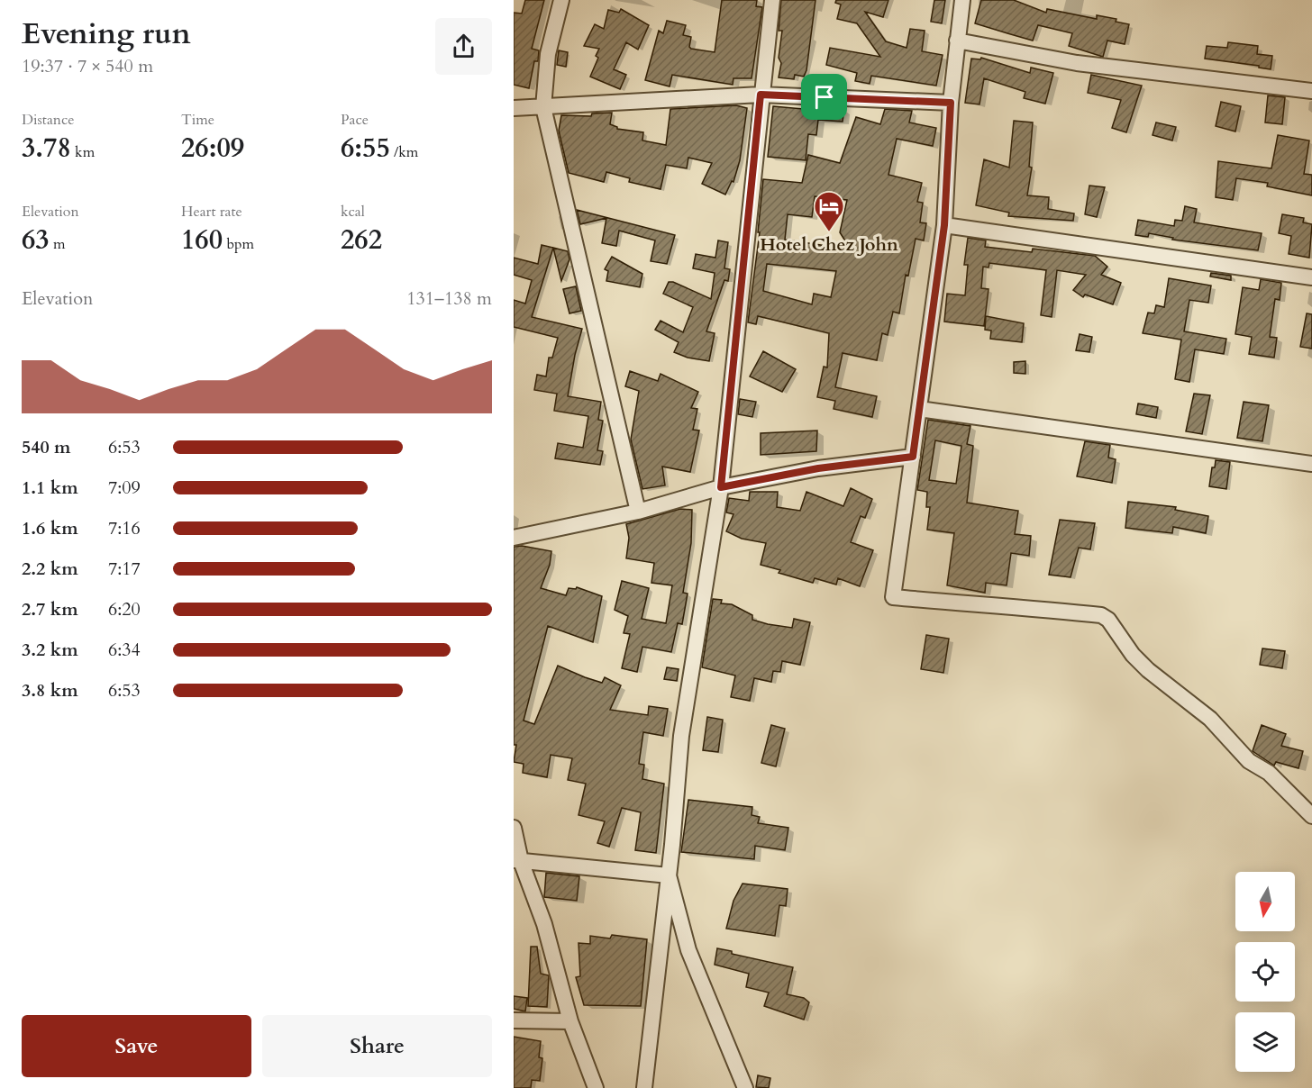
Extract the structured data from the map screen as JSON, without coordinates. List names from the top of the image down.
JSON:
{
  "places": {
    "hotel": ["Hotel Chez John"]
  },
  "north": "bottom",
  "page": {
    "heading": ["Evening run", "19:37 · 7 × 540 m"],
    "stats": [
      ["Distance", "3.78 km"],
      ["Time", "26:09"],
      ["Pace", "6:55 /km"],
      ["Elevation", "63 m"],
      ["Heart rate", "160 bpm"],
      ["kcal", "262"]
    ],
    "chart": ["Elevation", "131–138 m"],
    "list": [
      {
        "name": "540 m",
        "note": "6:53"
      },
      {
        "name": "1.1 km",
        "note": "7:09"
      },
      {
        "name": "1.6 km",
        "note": "7:16"
      },
      {
        "name": "2.2 km",
        "note": "7:17"
      },
      {
        "name": "2.7 km",
        "note": "6:20"
      },
      {
        "name": "3.2 km",
        "note": "6:34"
      },
      {
        "name": "3.8 km",
        "note": "6:53"
      }
    ],
    "buttons": ["Save", "Share"]
  }
}
